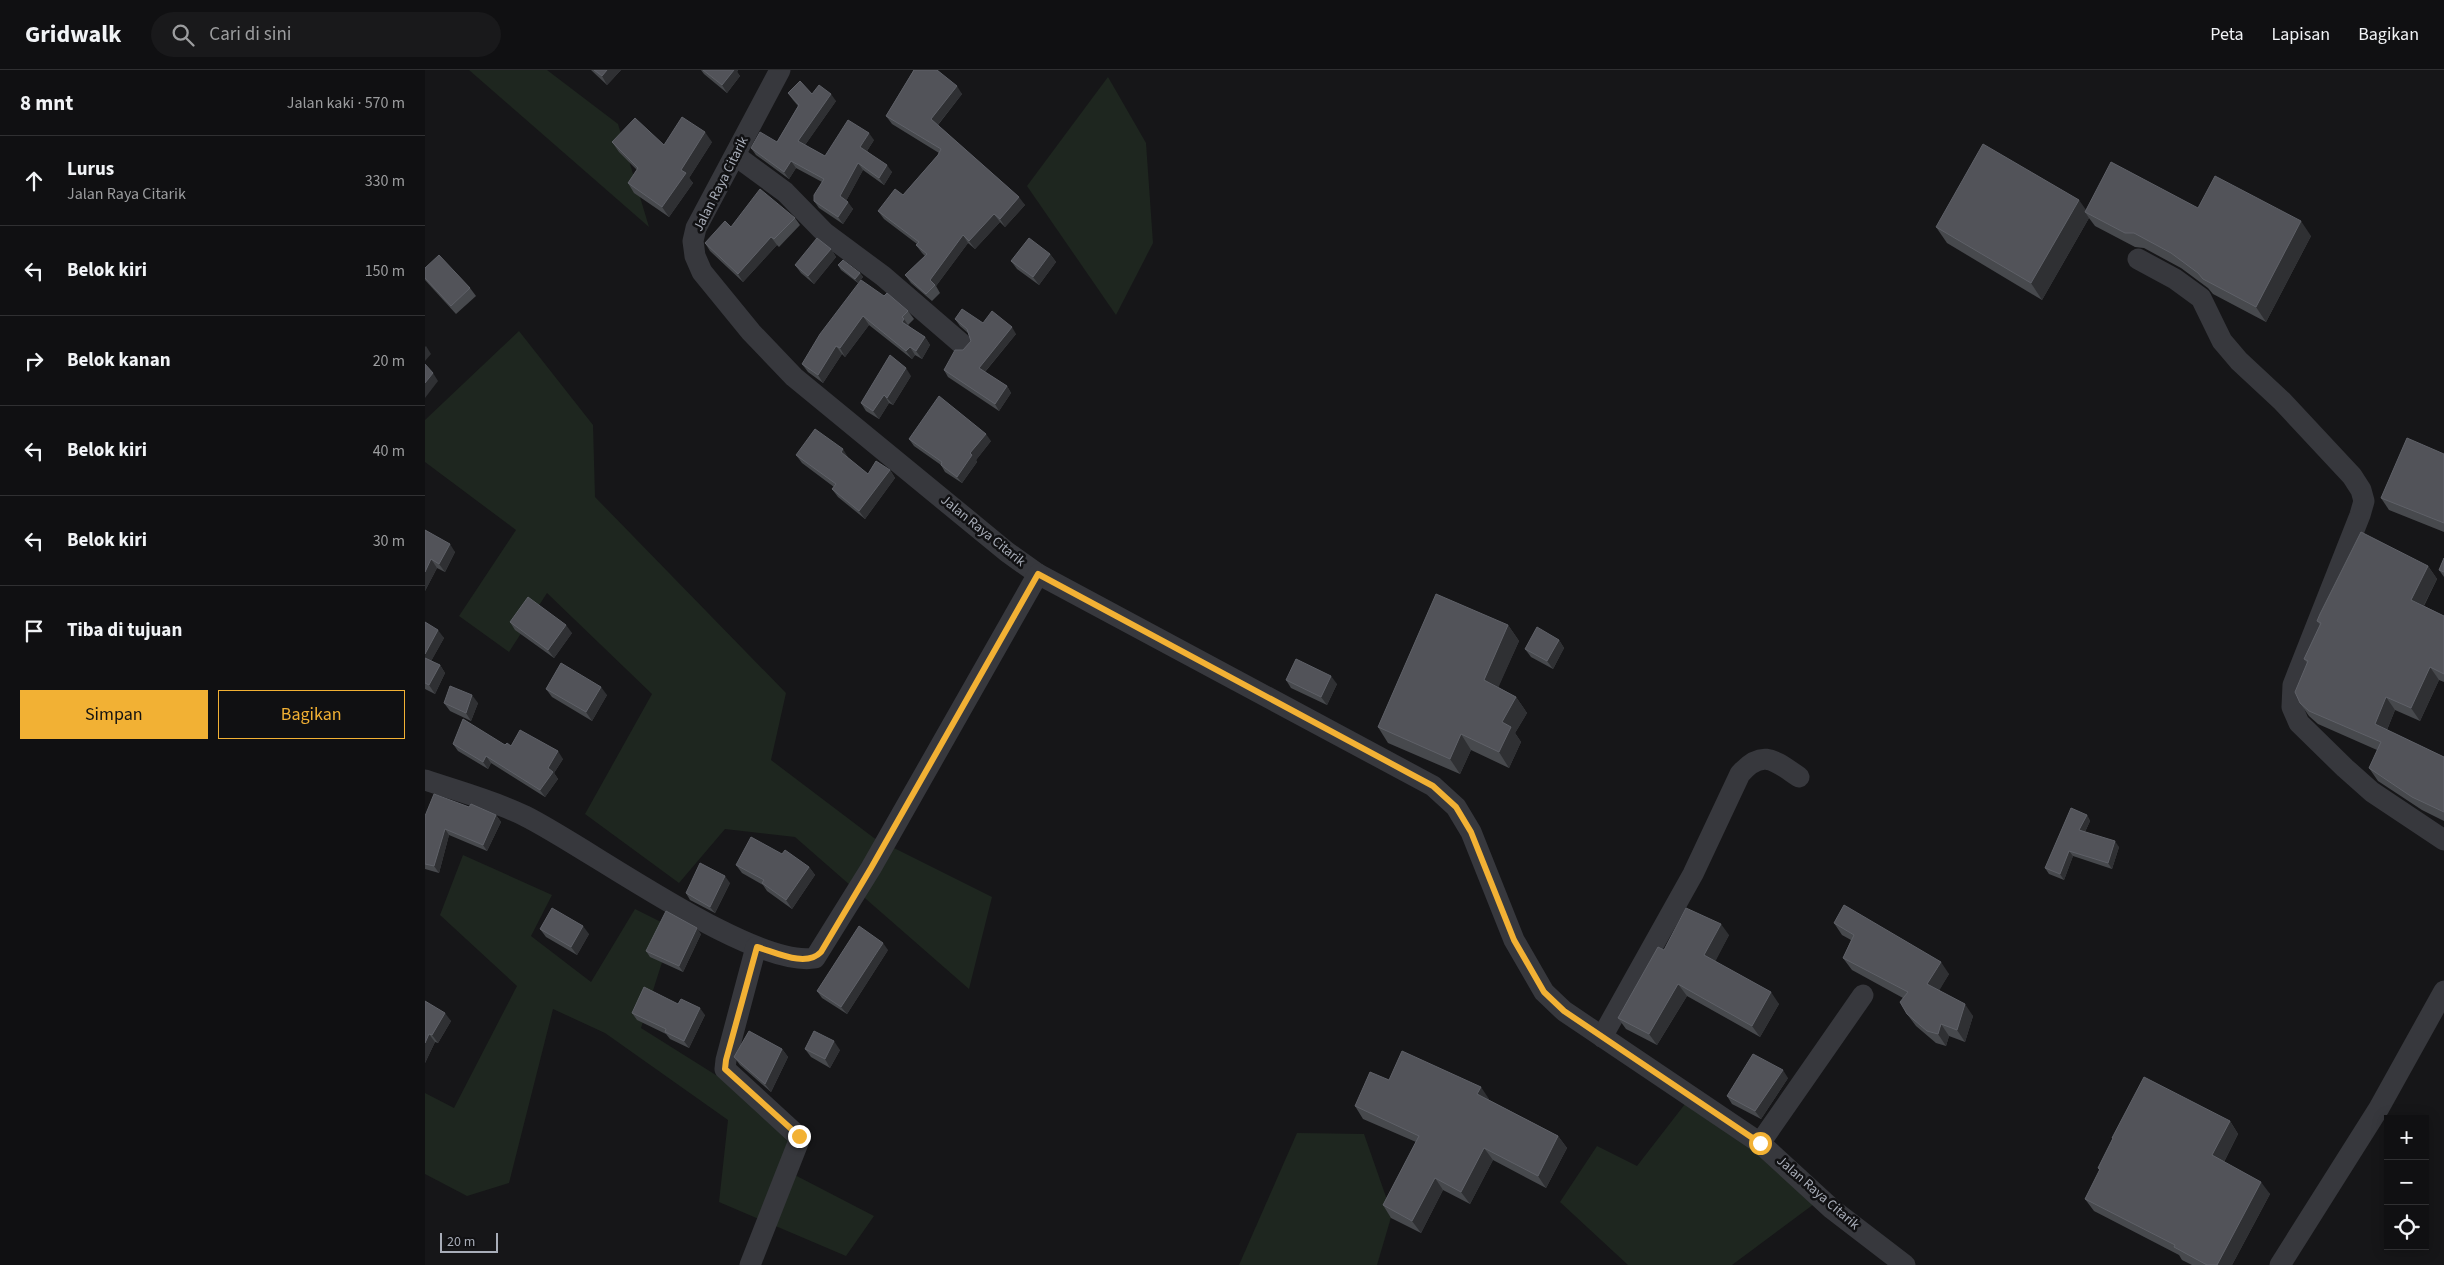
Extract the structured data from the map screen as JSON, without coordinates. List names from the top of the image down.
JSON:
{
  "streets": {
    "street": ["Jalan Raya Citarik"]
  },
  "scale_bar": "20 m",
  "page": {
    "header": "Gridwalk",
    "search": "Cari di sini",
    "nav": ["Peta", "Lapisan", "Bagikan"],
    "heading": ["8 mnt", "Jalan kaki · 570 m"],
    "list": [
      ["Lurus", "Jalan Raya Citarik", "330 m"],
      ["Belok kiri", "150 m"],
      ["Belok kanan", "20 m"],
      ["Belok kiri", "40 m"],
      ["Belok kiri", "30 m"],
      "Tiba di tujuan"
    ],
    "buttons": ["Simpan", "Bagikan"],
    "map_buttons": ["+", "−"],
    "scale": "20 m"
  }
}
